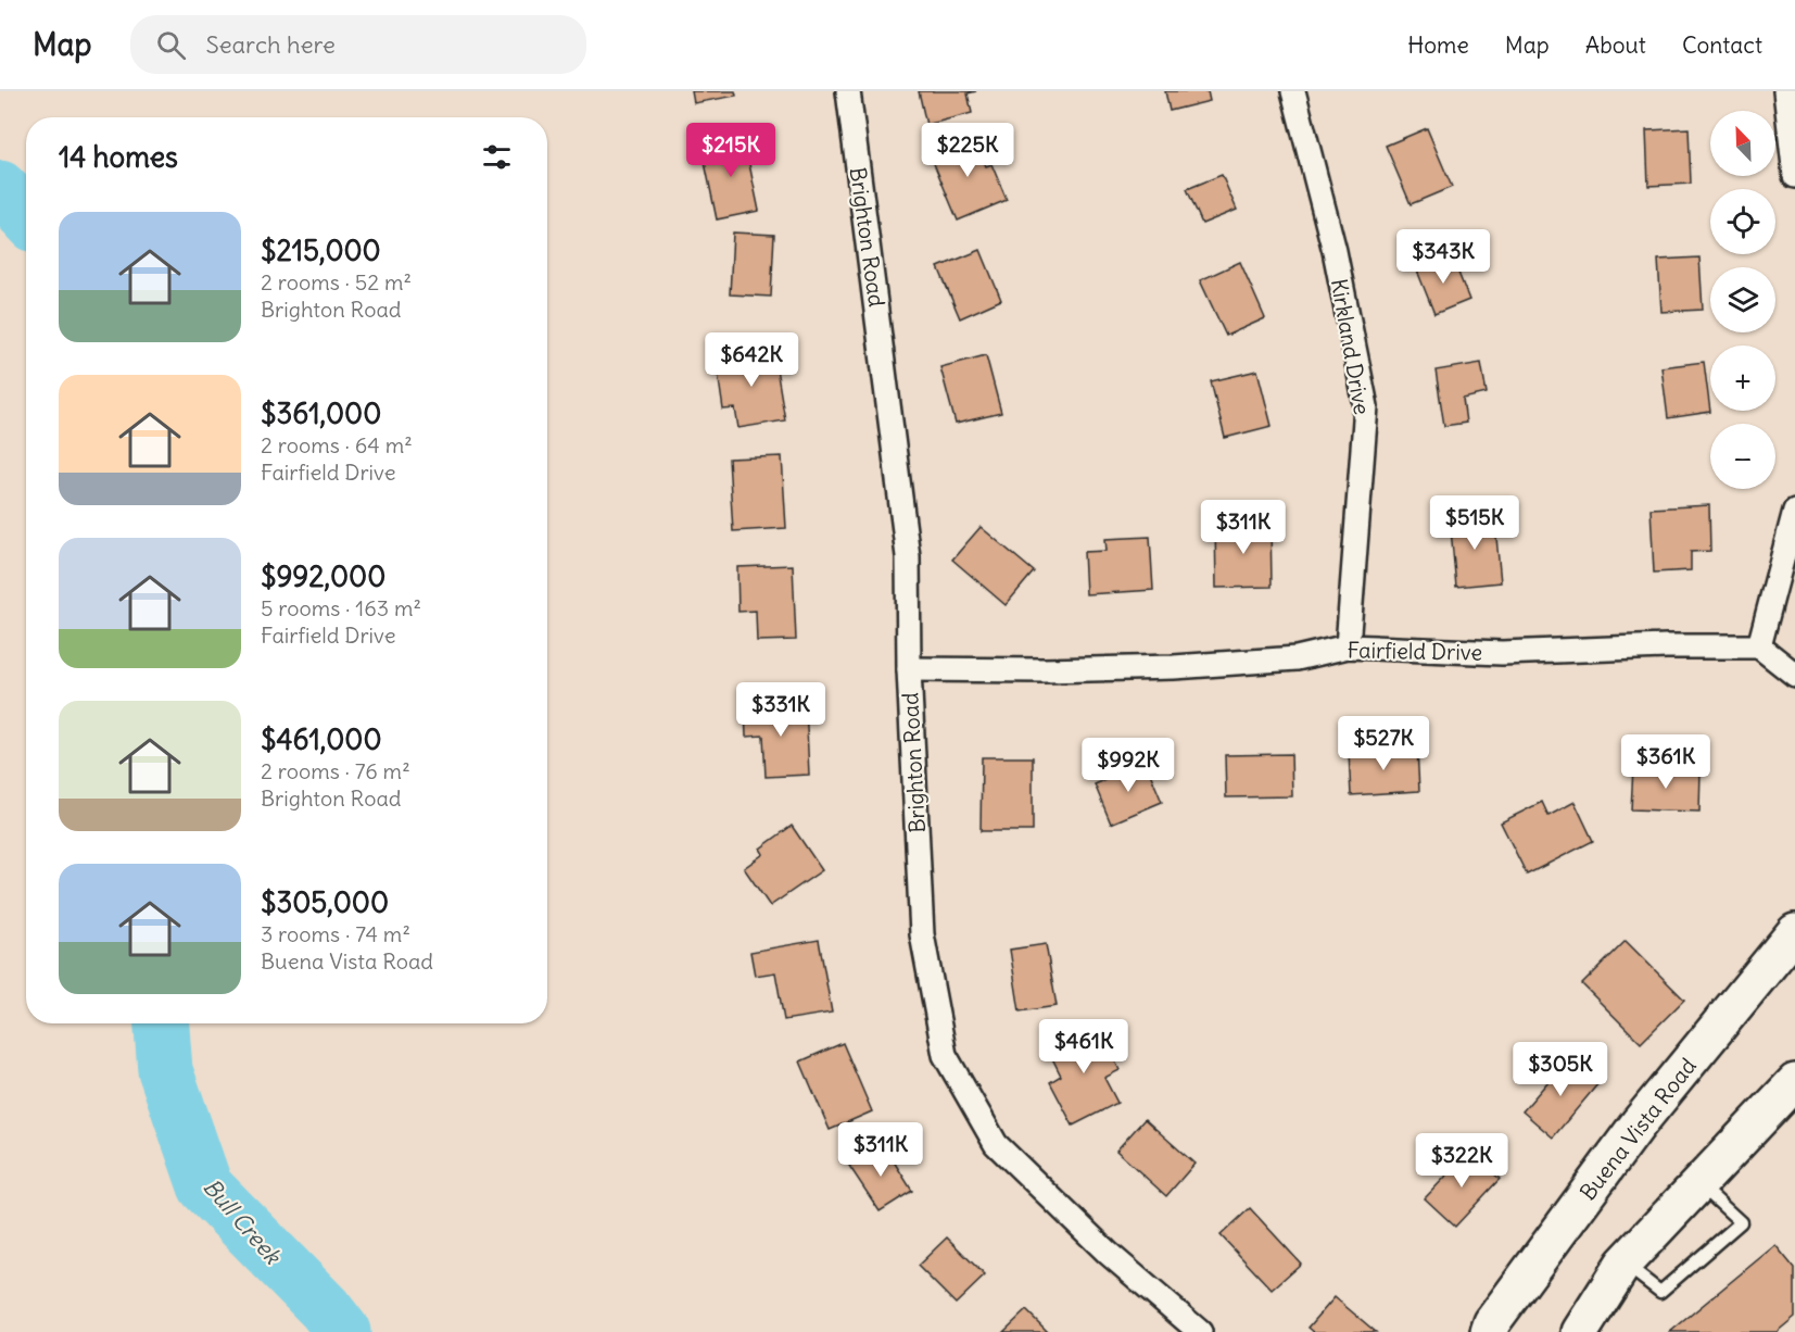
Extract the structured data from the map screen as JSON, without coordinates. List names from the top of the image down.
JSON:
{
  "streets": {
    "main road": ["Buena Vista Road"],
    "street": ["Brighton Road", "Kirkland Drive", "Fairfield Drive"]
  },
  "crossings": [
    ["Brighton Road", "Fairfield Drive"],
    ["Kirkland Drive", "Fairfield Drive"]
  ],
  "water": ["Bull Creek"],
  "north": "top left",
  "page": {
    "header": "Map",
    "search": "Search here",
    "nav": [
      "Home",
      "Map",
      "About",
      "Contact"
    ],
    "map_buttons": ["+", "−"],
    "heading": "14 homes",
    "price": [
      "$215K",
      "$225K",
      "$343K",
      "$642K",
      "$515K",
      "$311K",
      "$331K",
      "$527K",
      "$361K",
      "$992K",
      "$461K",
      "$305K",
      "$311K",
      "$322K"
    ],
    "list": [
      {
        "name": "$215,000",
        "note": "2 rooms · 52 m² · Brighton Road"
      },
      {
        "name": "$361,000",
        "note": "2 rooms · 64 m² · Fairfield Drive"
      },
      {
        "name": "$992,000",
        "note": "5 rooms · 163 m² · Fairfield Drive"
      },
      {
        "name": "$461,000",
        "note": "2 rooms · 76 m² · Brighton Road"
      },
      {
        "name": "$305,000",
        "note": "3 rooms · 74 m² · Buena Vista Road"
      }
    ]
  }
}
